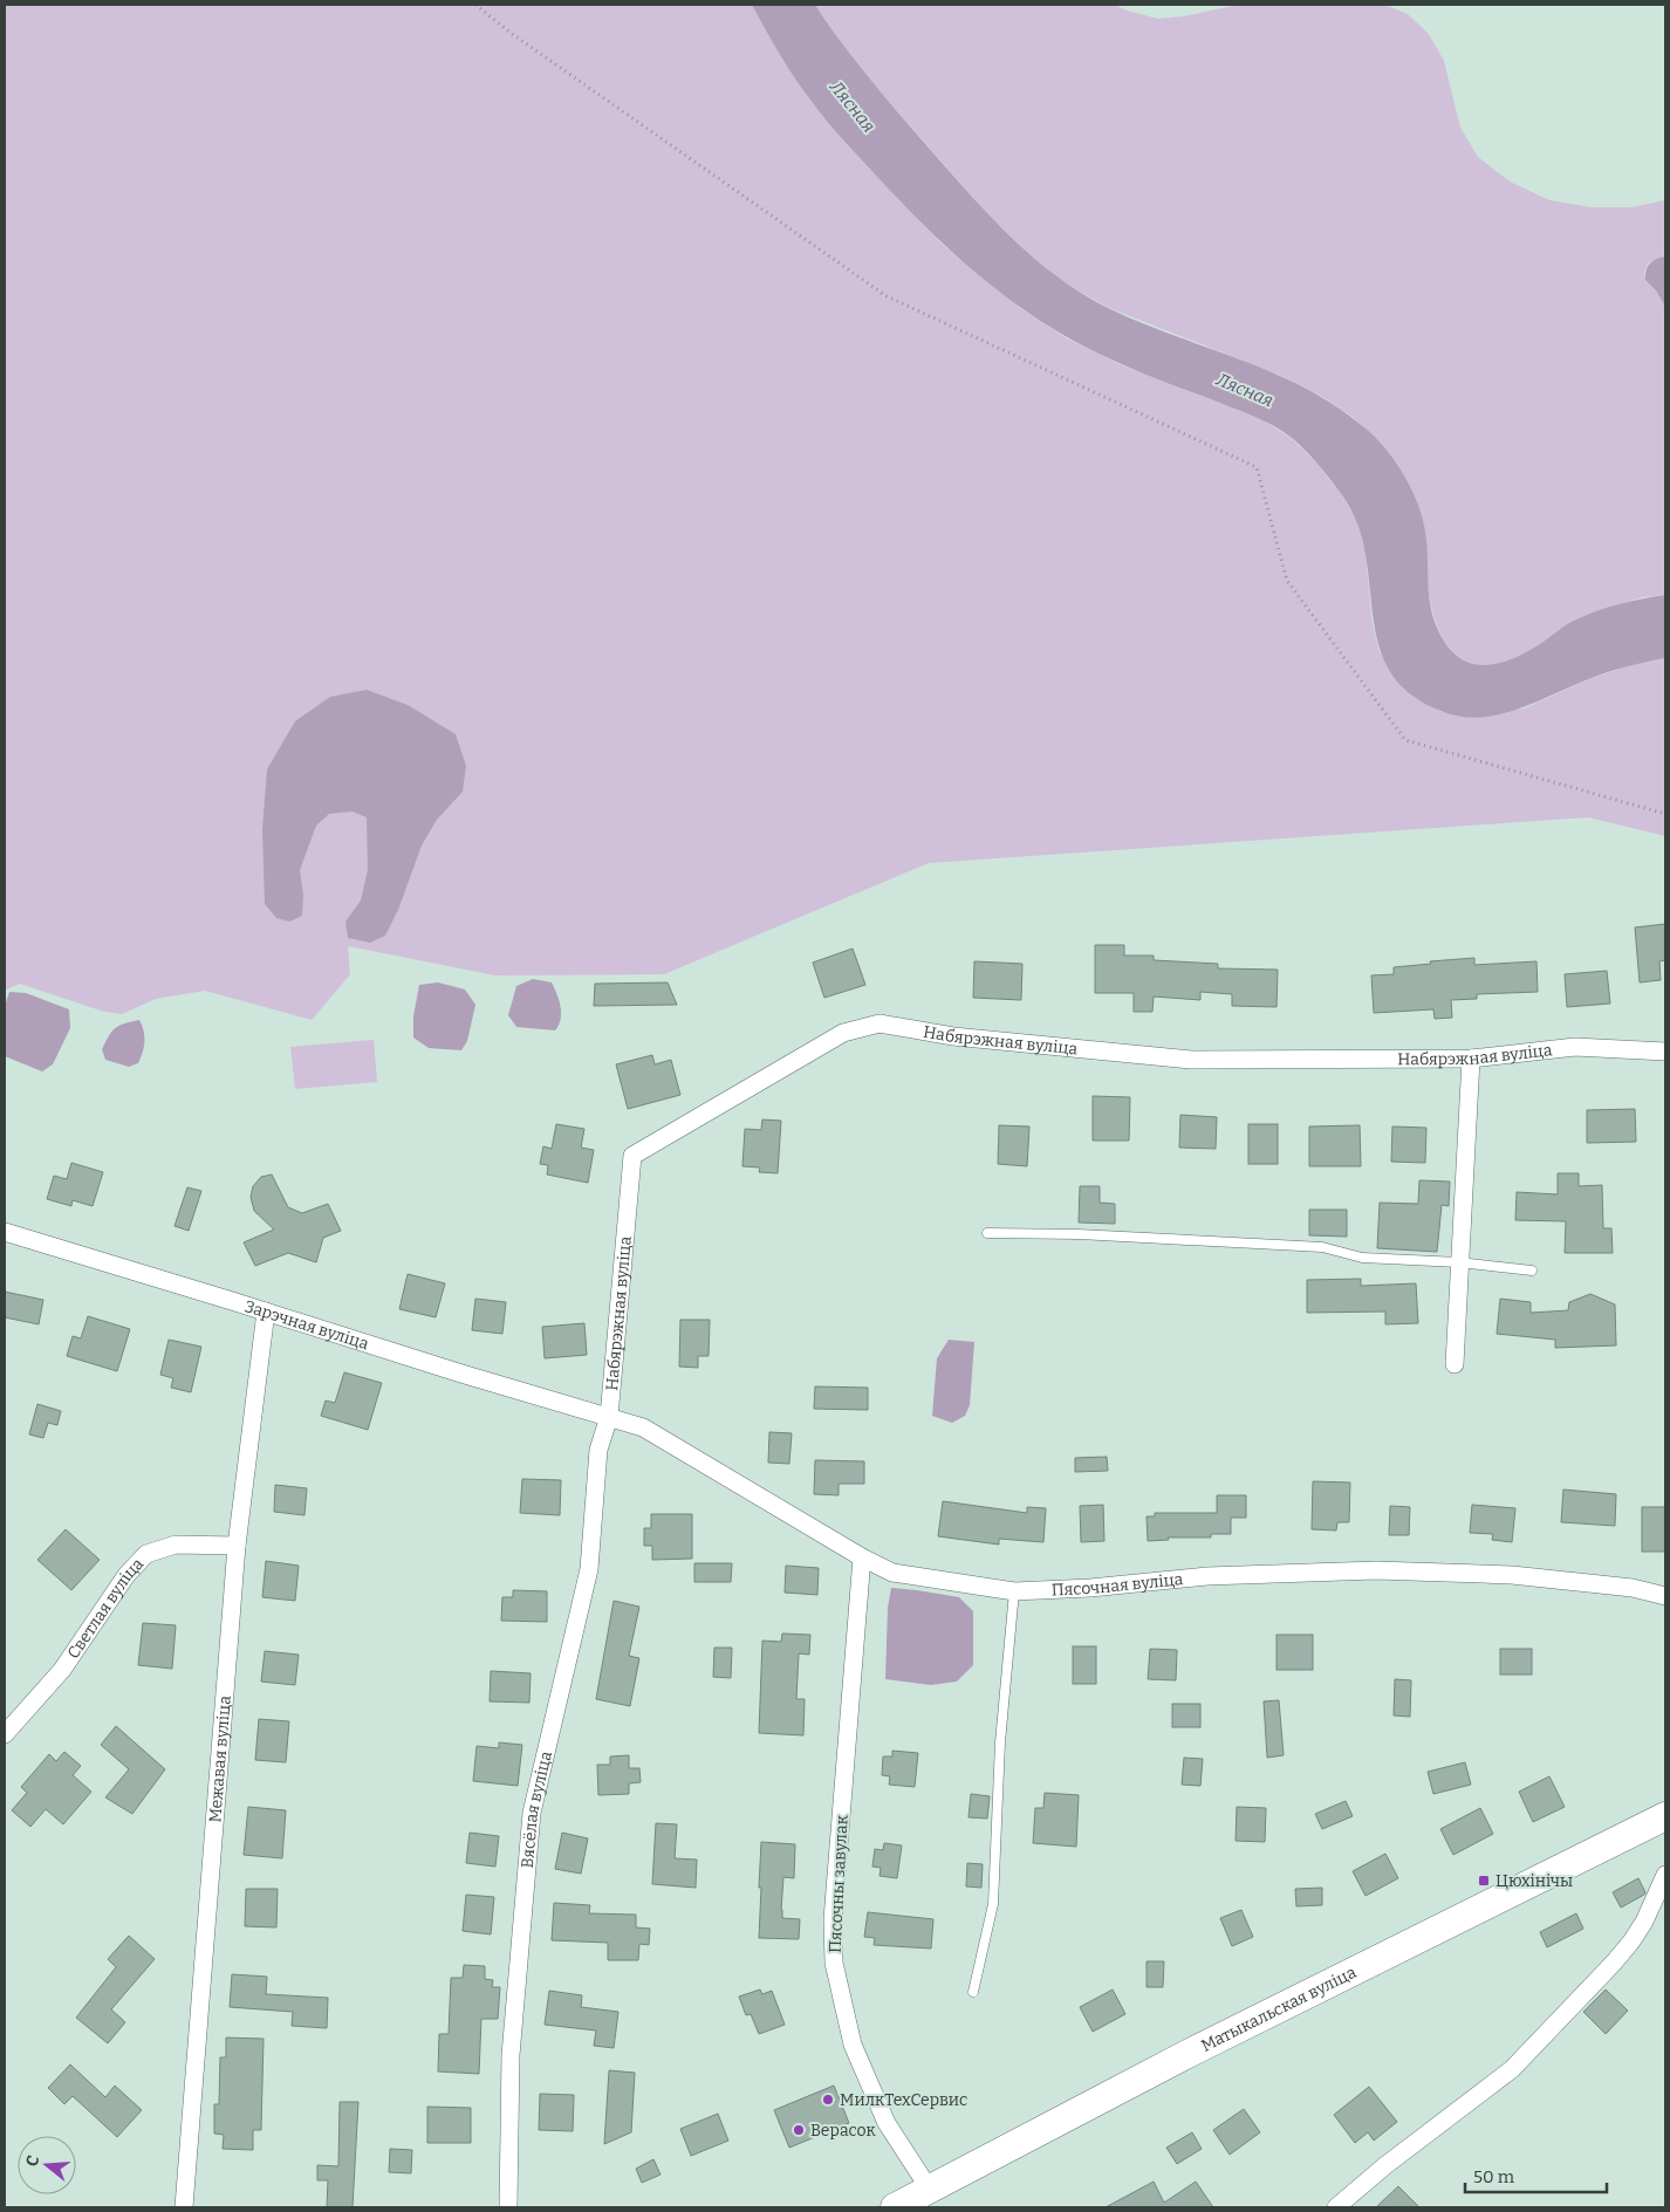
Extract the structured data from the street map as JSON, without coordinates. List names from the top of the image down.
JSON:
{
  "streets": {
    "main road": ["Матыкальская вуліца"],
    "street": [
      "Набярэжная вуліца",
      "Зарэчная вуліца",
      "Пясочная вуліца",
      "Светлая вуліца",
      "Межавая вуліца",
      "Вясёлая вуліца",
      "Пясочны завулак"
    ]
  },
  "crossings": [
    ["Набярэжная вуліца", "Зарэчная вуліца"],
    ["Набярэжная вуліца", "Пясочная вуліца"],
    ["Набярэжная вуліца", "Вясёлая вуліца"],
    ["Зарэчная вуліца", "Пясочная вуліца"],
    ["Зарэчная вуліца", "Межавая вуліца"],
    ["Зарэчная вуліца", "Вясёлая вуліца"],
    ["Пясочная вуліца", "Вясёлая вуліца"],
    ["Пясочная вуліца", "Пясочны завулак"],
    ["Светлая вуліца", "Межавая вуліца"],
    ["Пясочны завулак", "Матыкальская вуліца"]
  ],
  "water": ["Лясная"],
  "places": {
    "transit": ["Цюхінічы"],
    "other": ["МилкТехСервис", "Верасок"]
  },
  "scale_bar": "50 m",
  "north": "left"
}
